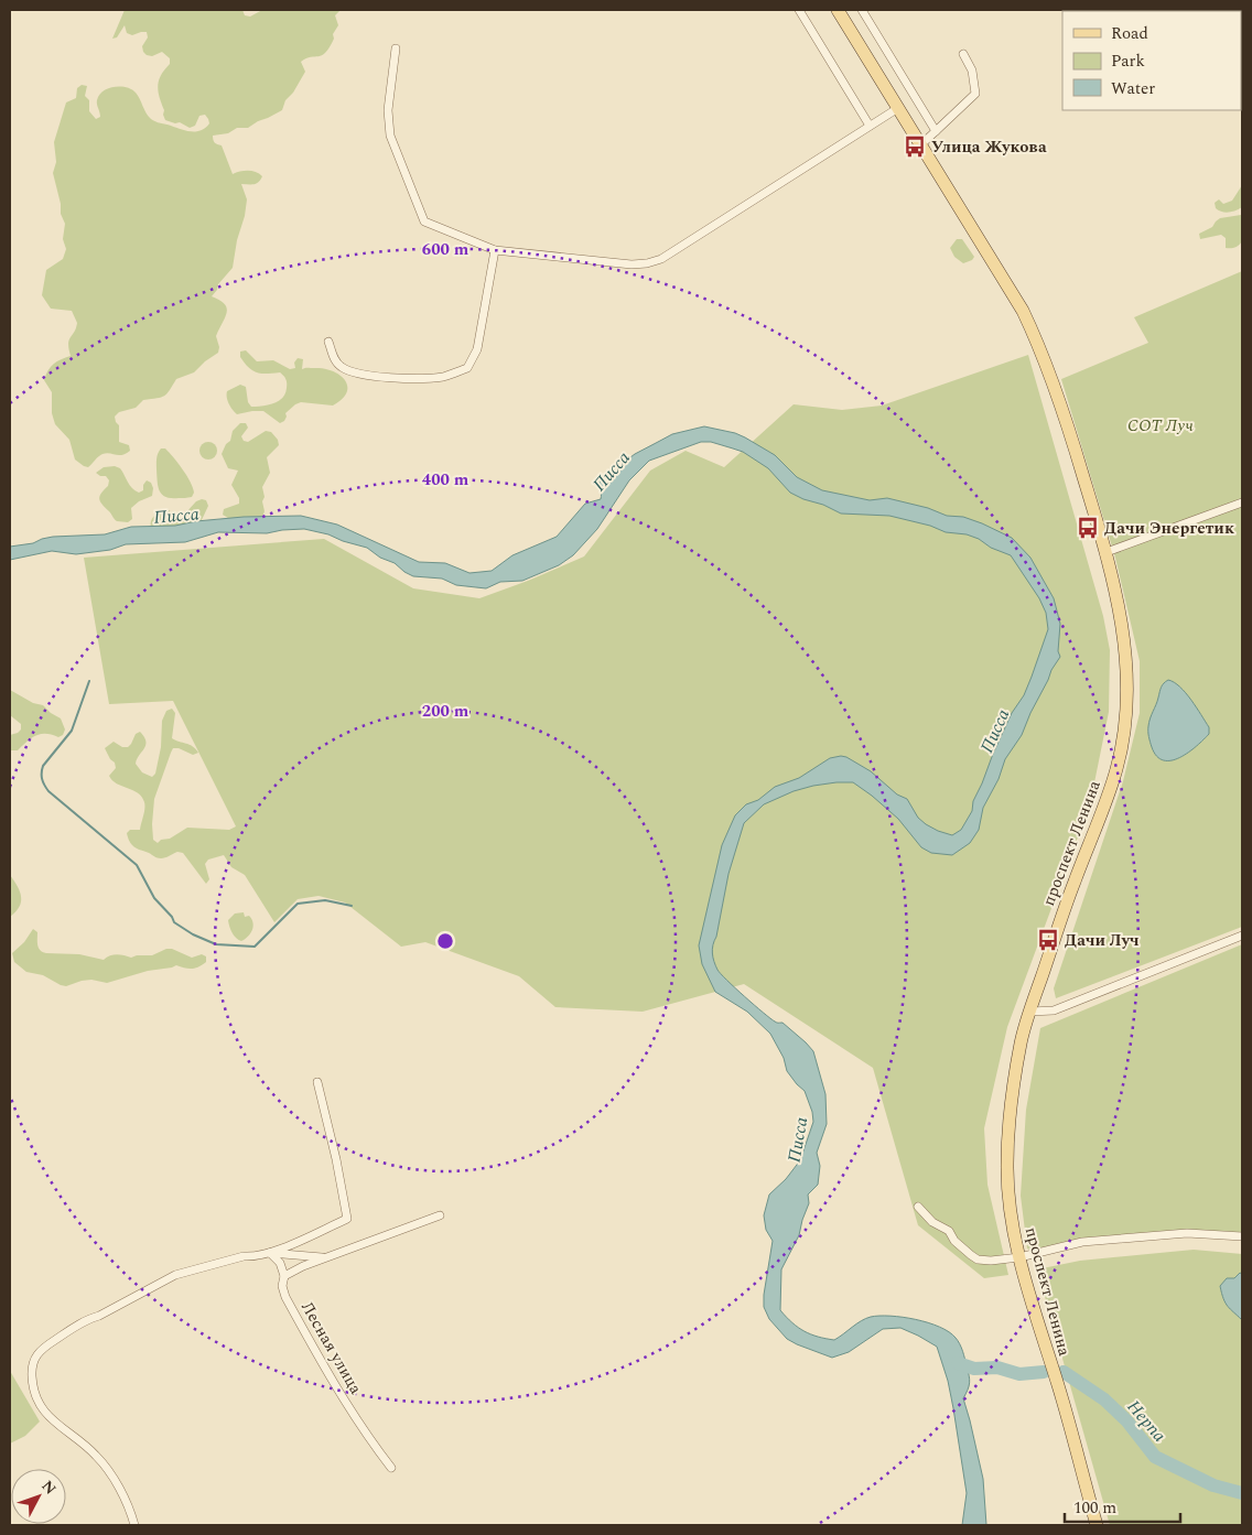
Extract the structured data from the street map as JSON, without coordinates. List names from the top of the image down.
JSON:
{
  "streets": {
    "main road": ["проспект Ленина"],
    "street": ["Лесная улица"]
  },
  "water": ["Писса", "Нерпа"],
  "parks": ["СОТ Луч"],
  "places": {
    "bus stop": ["Улица Жукова", "Дачи Энергетик", "Дачи Луч"]
  },
  "legend": ["Road", "Park", "Water"],
  "scale_bar": "100 m",
  "north": "top right",
  "rings": ["600 m", "400 m", "200 m"]
}
